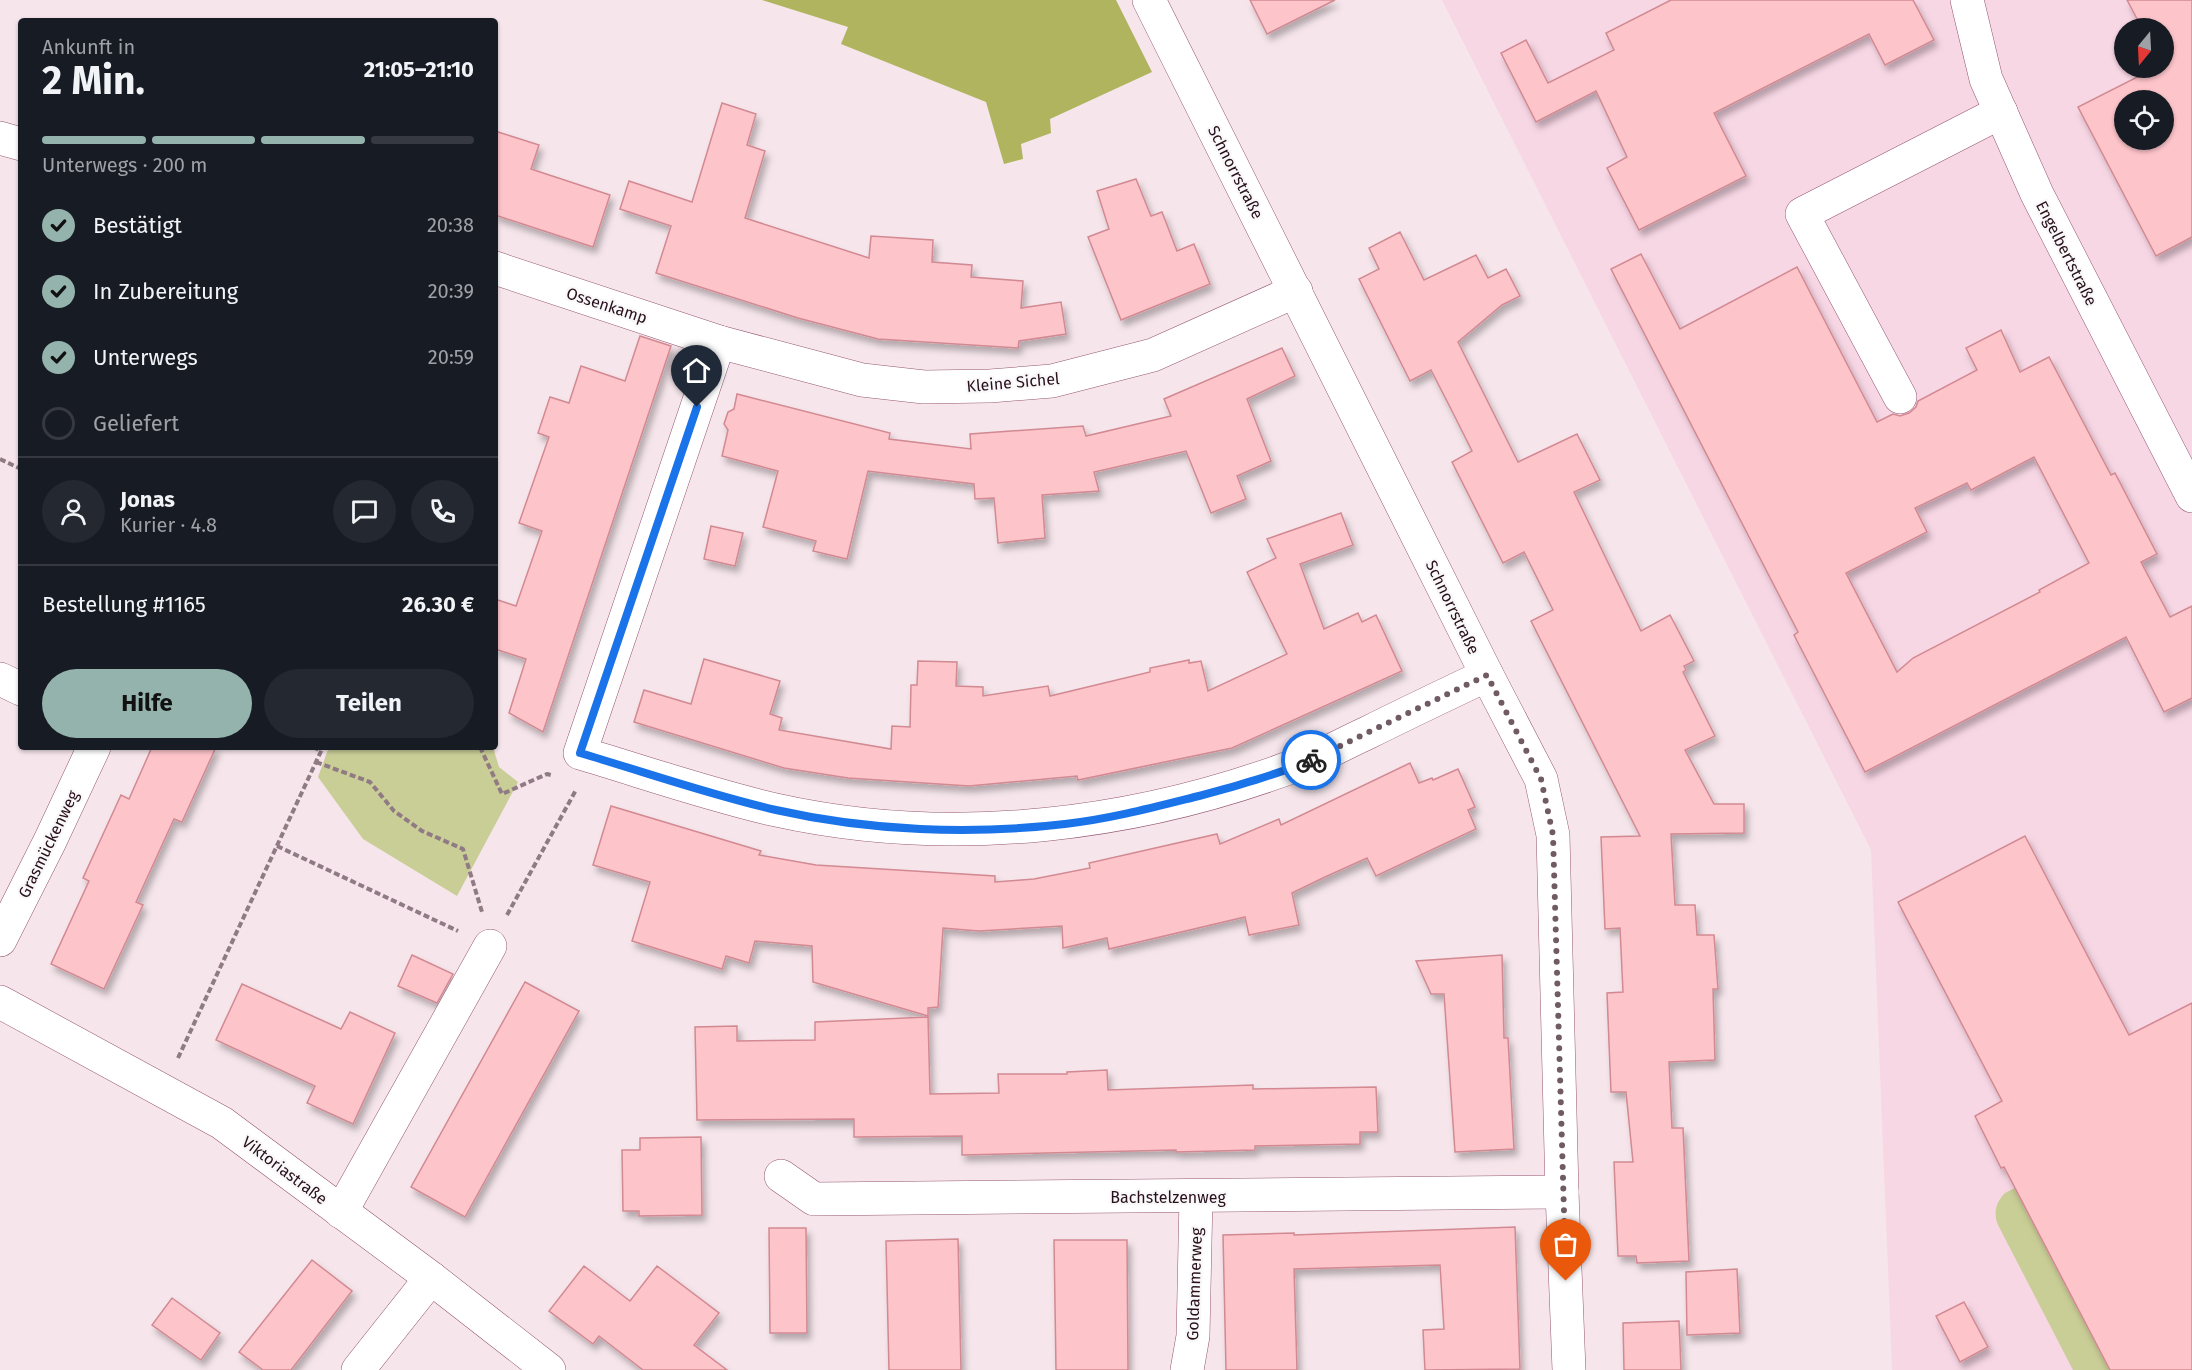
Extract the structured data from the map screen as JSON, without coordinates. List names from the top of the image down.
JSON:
{
  "streets": {
    "street": [
      "Schnorrstraße",
      "Engelbertstraße",
      "Ossenkamp",
      "Kleine Sichel",
      "Grasmückenweg",
      "Viktoriastraße",
      "Bachstelzenweg",
      "Goldammerweg"
    ]
  },
  "crossings": [
    ["Schnorrstraße", "Kleine Sichel"],
    ["Schnorrstraße", "Bachstelzenweg"],
    ["Ossenkamp", "Kleine Sichel"],
    ["Bachstelzenweg", "Goldammerweg"]
  ],
  "north": "bottom",
  "page": {
    "heading": ["2 Min.", "Ankunft in", "21:05–21:10"],
    "panel": [
      "Jonas",
      "Kurier · 4.8",
      "Bestellung #1165",
      "26.30 €"
    ],
    "bar": "Unterwegs · 200 m",
    "list": [
      ["Bestätigt", "20:38"],
      ["In Zubereitung", "20:39"],
      ["Unterwegs", "20:59"],
      "Geliefert"
    ],
    "buttons": ["Hilfe", "Teilen"]
  }
}
